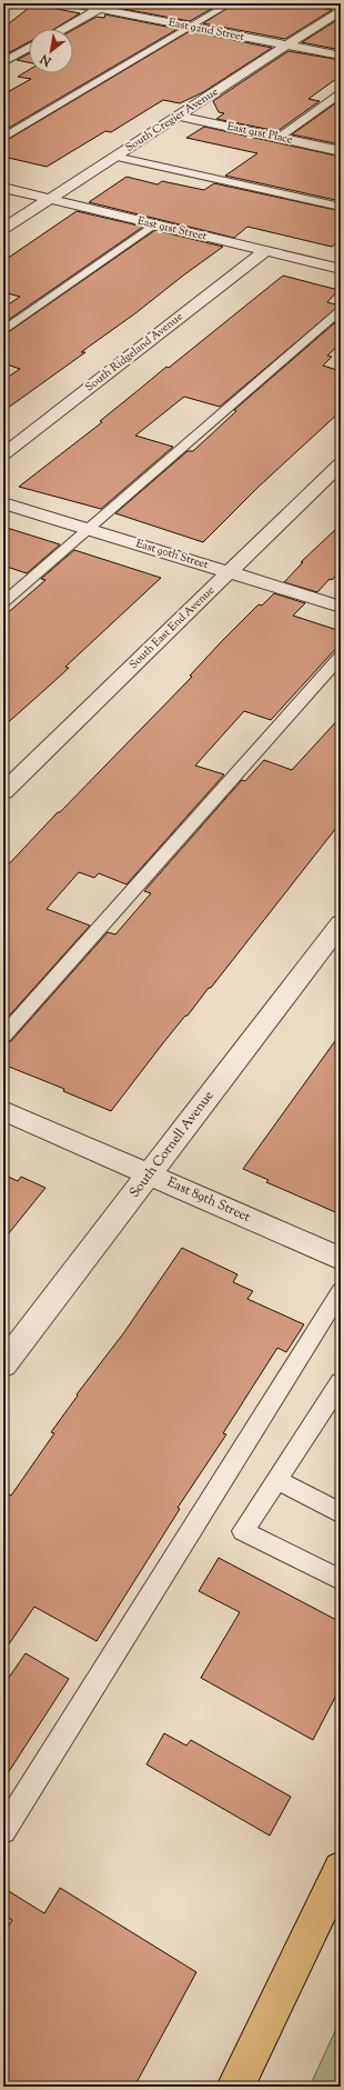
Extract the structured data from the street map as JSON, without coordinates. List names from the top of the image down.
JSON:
{
  "streets": {
    "street": [
      "East 92nd Street",
      "South Cregier Avenue",
      "East 91st Place",
      "East 91st Street",
      "South Ridgeland Avenue",
      "East 90th Street",
      "South East End Avenue",
      "South Cornell Avenue",
      "East 89th Street"
    ]
  },
  "crossings": [
    ["East 92nd Street", "South Cregier Avenue"],
    ["South Cregier Avenue", "East 91st Place"],
    ["South Cregier Avenue", "East 91st Street"],
    ["East 91st Street", "South Ridgeland Avenue"],
    ["East 90th Street", "South East End Avenue"],
    ["South Cornell Avenue", "East 89th Street"]
  ],
  "north": "bottom left"
}
